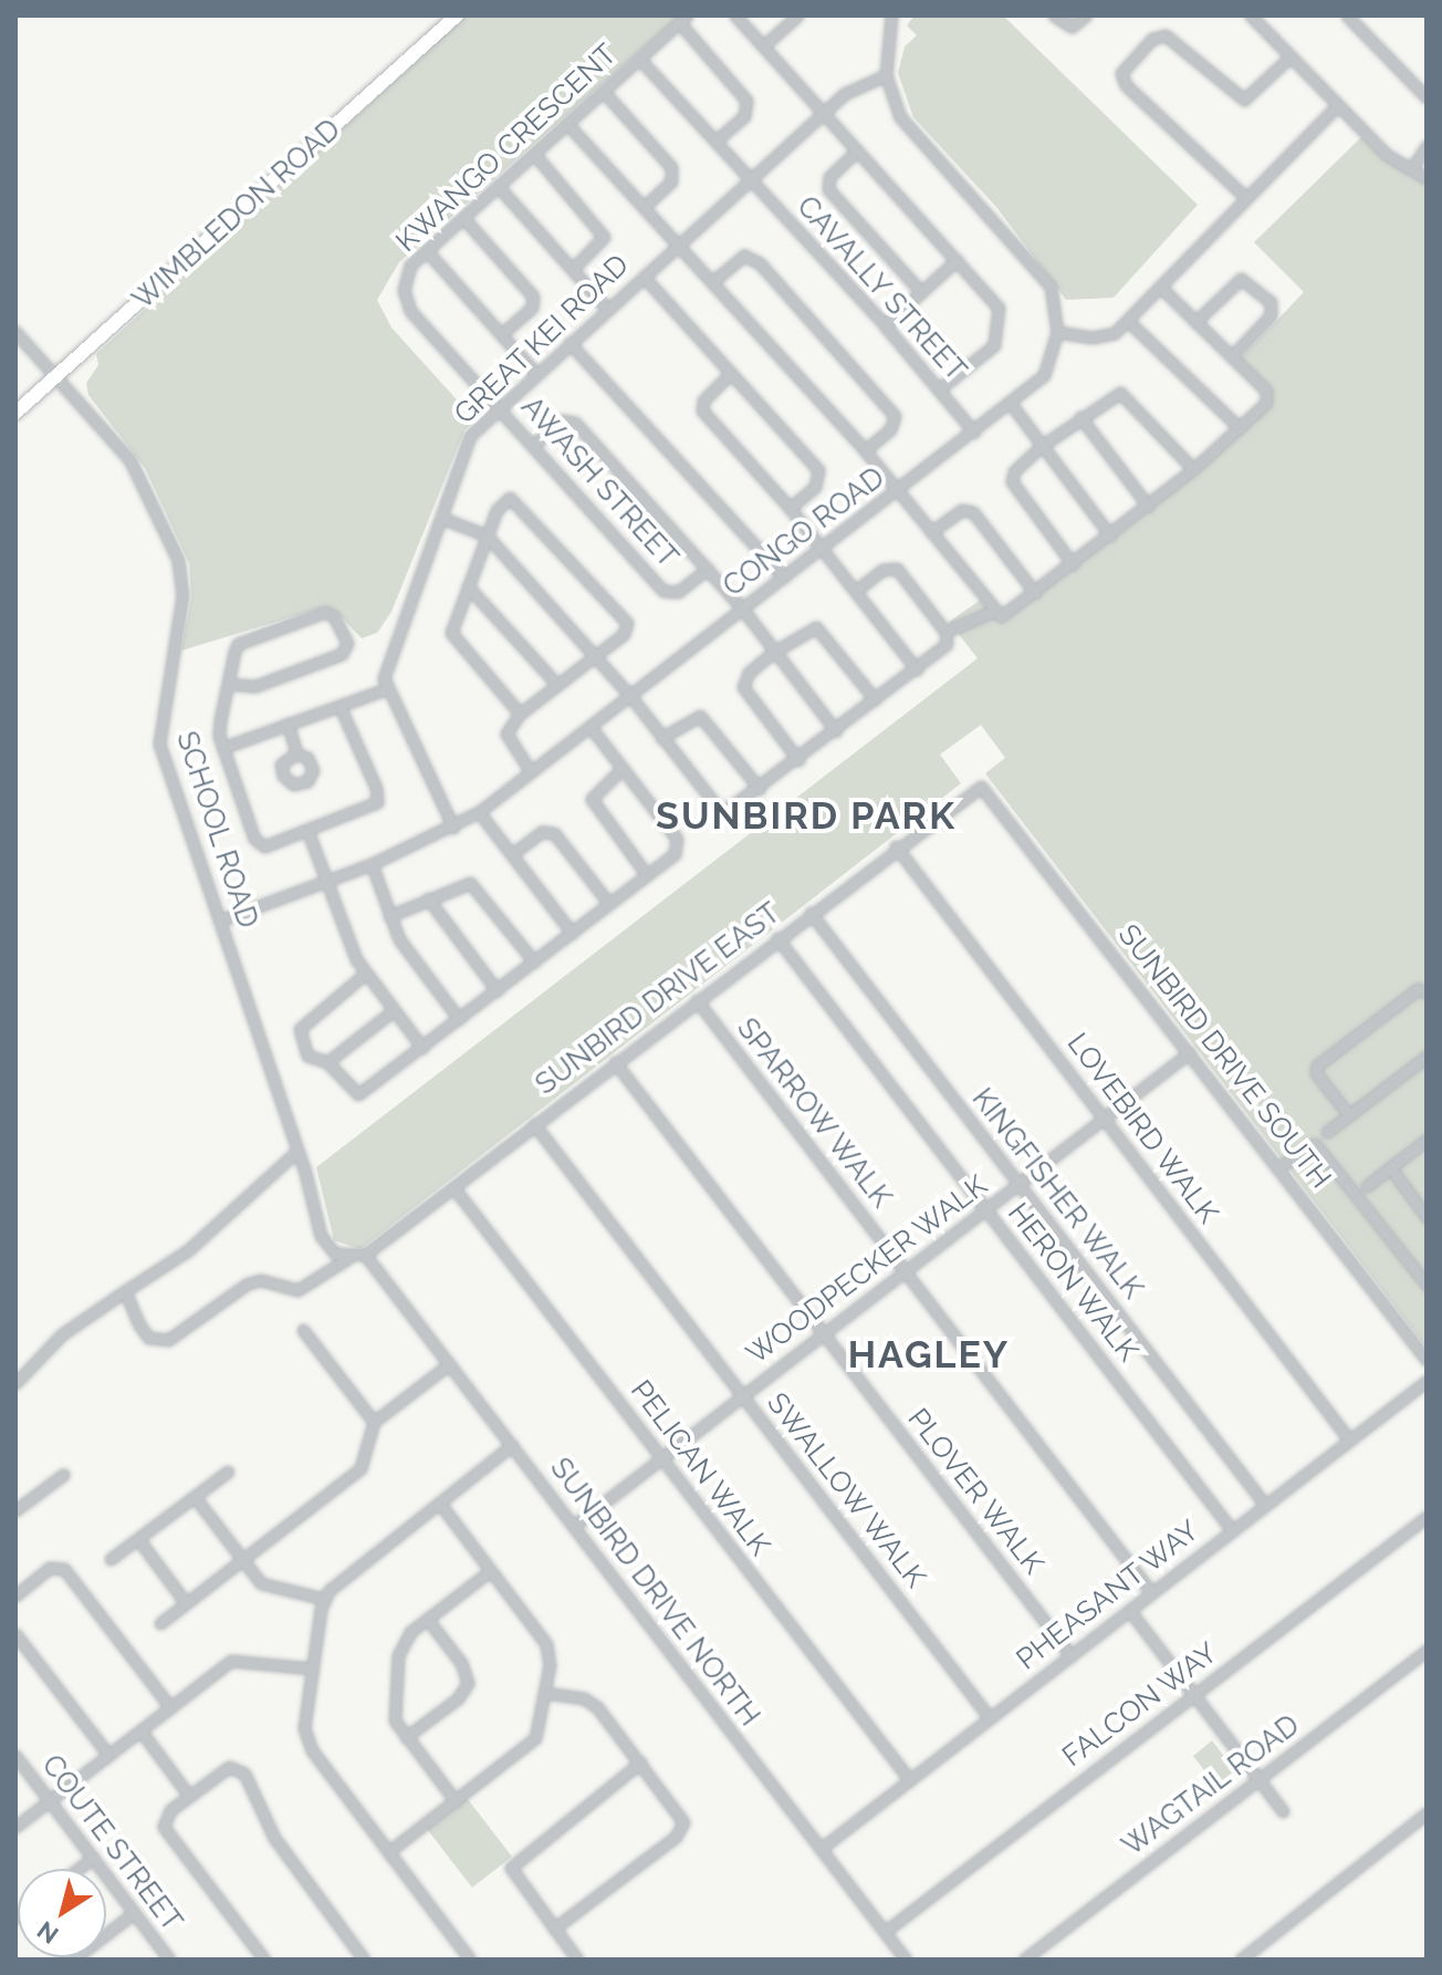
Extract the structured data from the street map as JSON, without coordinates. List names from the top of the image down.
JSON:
{
  "streets": {
    "main road": ["WIMBLEDON ROAD"],
    "street": [
      "KWANGO CRESCENT",
      "CAVALLY STREET",
      "GREAT KEI ROAD",
      "AWASH STREET",
      "CONGO ROAD",
      "SCHOOL ROAD",
      "SUNBIRD DRIVE EAST",
      "SUNBIRD DRIVE SOUTH",
      "SPARROW WALK",
      "LOVEBIRD WALK",
      "KINGFISHER WALK",
      "WOODPECKER WALK",
      "HERON WALK",
      "PELICAN WALK",
      "SWALLOW WALK",
      "PLOVER WALK",
      "SUNBIRD DRIVE NORTH",
      "PHEASANT WAY",
      "FALCON WAY",
      "WAGTAIL ROAD",
      "COUTE STREET"
    ]
  },
  "crossings": [
    ["KWANGO CRESCENT", "CAVALLY STREET"],
    ["KWANGO CRESCENT", "GREAT KEI ROAD"],
    ["KWANGO CRESCENT", "AWASH STREET"],
    ["WIMBLEDON ROAD", "SCHOOL ROAD"],
    ["CAVALLY STREET", "GREAT KEI ROAD"],
    ["CAVALLY STREET", "CONGO ROAD"],
    ["GREAT KEI ROAD", "AWASH STREET"],
    ["GREAT KEI ROAD", "CONGO ROAD"],
    ["CONGO ROAD", "SCHOOL ROAD"],
    ["SUNBIRD DRIVE EAST", "SUNBIRD DRIVE SOUTH"],
    ["SUNBIRD DRIVE EAST", "SPARROW WALK"],
    ["SUNBIRD DRIVE EAST", "LOVEBIRD WALK"],
    ["SUNBIRD DRIVE EAST", "KINGFISHER WALK"],
    ["SUNBIRD DRIVE EAST", "HERON WALK"],
    ["SUNBIRD DRIVE EAST", "PELICAN WALK"],
    ["SUNBIRD DRIVE EAST", "SWALLOW WALK"],
    ["SUNBIRD DRIVE EAST", "PLOVER WALK"],
    ["SUNBIRD DRIVE EAST", "SUNBIRD DRIVE NORTH"],
    ["SUNBIRD DRIVE SOUTH", "WOODPECKER WALK"],
    ["SPARROW WALK", "WOODPECKER WALK"],
    ["SPARROW WALK", "PHEASANT WAY"],
    ["LOVEBIRD WALK", "WOODPECKER WALK"],
    ["LOVEBIRD WALK", "PHEASANT WAY"],
    ["KINGFISHER WALK", "WOODPECKER WALK"],
    ["KINGFISHER WALK", "PHEASANT WAY"],
    ["WOODPECKER WALK", "HERON WALK"],
    ["WOODPECKER WALK", "PELICAN WALK"],
    ["WOODPECKER WALK", "SWALLOW WALK"],
    ["WOODPECKER WALK", "PLOVER WALK"],
    ["WOODPECKER WALK", "SUNBIRD DRIVE NORTH"],
    ["HERON WALK", "PHEASANT WAY"],
    ["PELICAN WALK", "PHEASANT WAY"],
    ["SWALLOW WALK", "PHEASANT WAY"],
    ["PLOVER WALK", "PHEASANT WAY"],
    ["SUNBIRD DRIVE NORTH", "PHEASANT WAY"],
    ["SUNBIRD DRIVE NORTH", "FALCON WAY"]
  ],
  "districts": ["SUNBIRD PARK", "HAGLEY"],
  "north": "bottom left"
}
